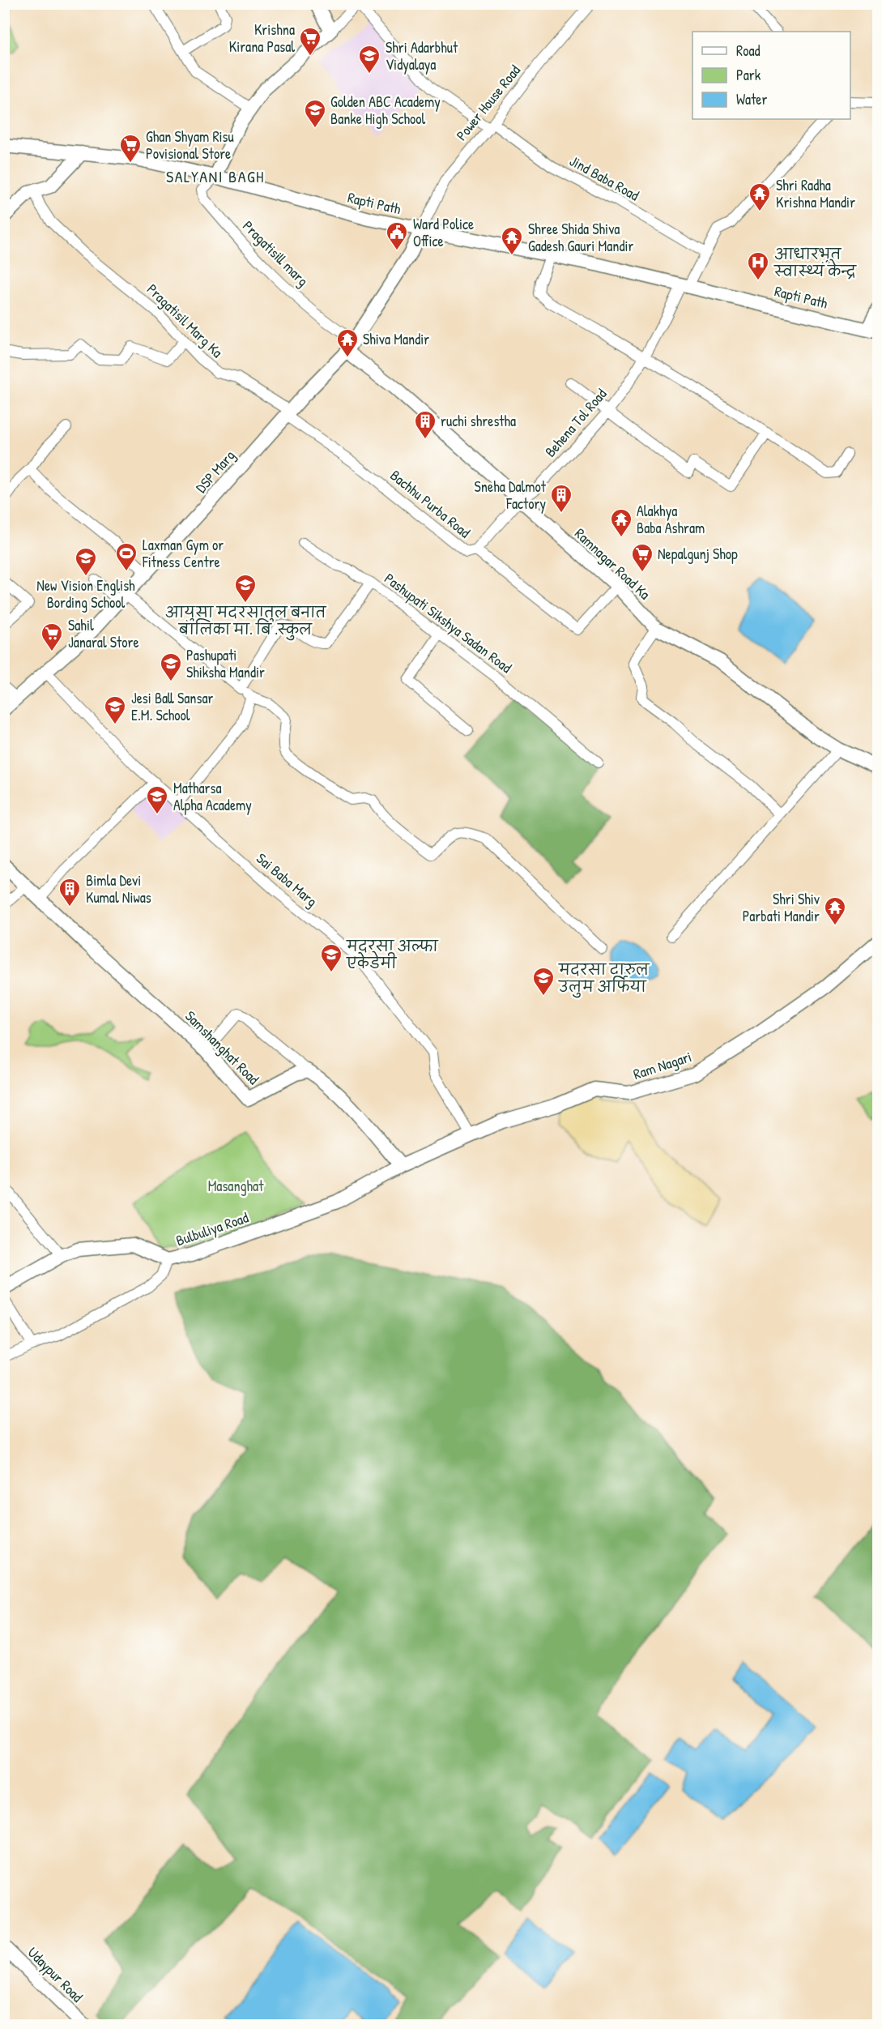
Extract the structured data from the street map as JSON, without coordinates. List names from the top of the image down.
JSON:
{
  "streets": {
    "main road": [
      "Rapti Path",
      "DSP Marg",
      "Ramnagar Road Ka",
      "Samshanghat Road",
      "Ram Nagari",
      "Bulbuliya Road",
      "Udaypur Road"
    ],
    "street": [
      "Power House Road",
      "Jind Baba Road",
      "Pragatisill marg",
      "Pragatisil Marg Ka",
      "Behena Tol Road",
      "Bachhu Purba Road",
      "Pashupati Sikshya Sadan Road",
      "Sai Baba Marg"
    ]
  },
  "crossings": [
    ["Power House Road", "Jind Baba Road"],
    ["Power House Road", "Rapti Path"],
    ["Power House Road", "DSP Marg"],
    ["Jind Baba Road", "Behena Tol Road"],
    ["Rapti Path", "Pragatisill marg"],
    ["Rapti Path", "Behena Tol Road"],
    ["Rapti Path", "DSP Marg"],
    ["Pragatisill marg", "DSP Marg"],
    ["Pragatisill marg", "Ramnagar Road Ka"],
    ["Pragatisil Marg Ka", "DSP Marg"],
    ["Pragatisil Marg Ka", "Bachhu Purba Road"],
    ["Behena Tol Road", "Bachhu Purba Road"],
    ["Behena Tol Road", "Ramnagar Road Ka"],
    ["DSP Marg", "Bachhu Purba Road"],
    ["DSP Marg", "Ramnagar Road Ka"],
    ["DSP Marg", "Sai Baba Marg"],
    ["Bachhu Purba Road", "Ramnagar Road Ka"],
    ["Sai Baba Marg", "Ram Nagari"],
    ["Ram Nagari", "Bulbuliya Road"]
  ],
  "districts": ["SALYANI BAGH"],
  "parks": ["Masanghat"],
  "places": {
    "supermarket": [
      "Krishna Kirana Pasal",
      "Ghan Shyam Risu Povisional Store",
      "Nepalgunj Shop",
      "Sahil Janaral Store"
    ],
    "school or university": [
      "Shri Adarbhut Vidyalaya",
      "Golden ABC Academy Banke High School",
      "New Vision English Bording School",
      "आयुसा मदरसातुल बनात बालिका मा. बि .स्कुल",
      "Pashupati Shiksha Mandir",
      "Jesi Ball Sansar E.M. School",
      "Matharsa Alpha Academy",
      "मदरसा अल्फा एकेडेमी",
      "मदरसा दारुल उलुम अर्फिया"
    ],
    "temple": [
      "Shri Radha Krishna Mandir",
      "Shree Shida Shiva Gadesh Gauri Mandir",
      "Shiva Mandir",
      "Alakhya Baba Ashram",
      "Shri Shiv Parbati Mandir"
    ],
    "public building": ["Ward Police Office"],
    "hospital": ["आधारभुत स्वास्थ्य केन्द्र"],
    "building": ["ruchi shrestha", "Sneha Dalmot Factory", "Bimla Devi Kumal Niwas"],
    "sports": ["Laxman Gym or Fitness Centre"]
  },
  "legend": ["Road", "Park", "Water"]
}
